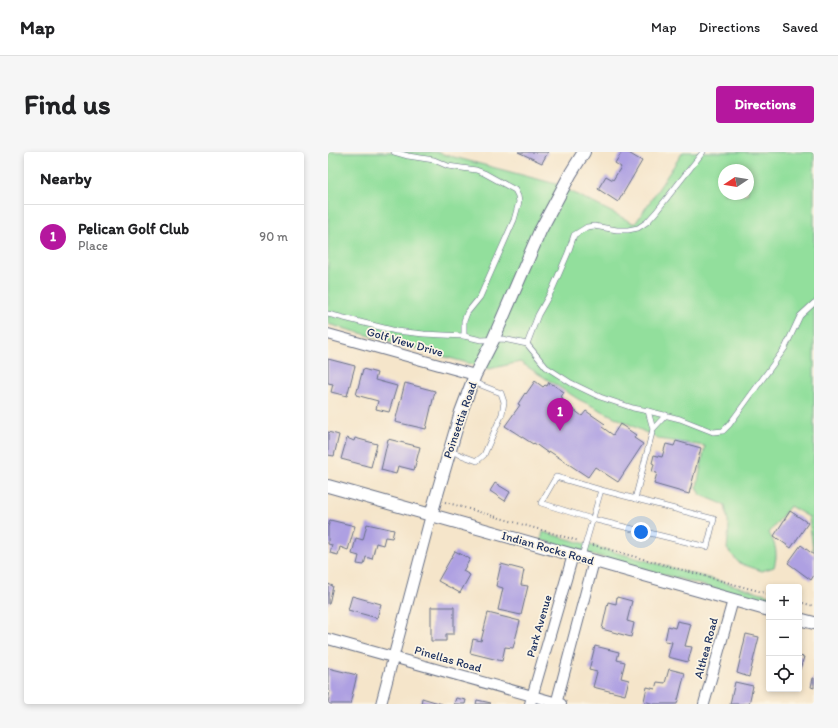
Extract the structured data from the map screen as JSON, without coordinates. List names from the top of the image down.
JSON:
{
  "streets": {
    "street": [
      "Golf View Drive",
      "Poinsettia Road",
      "Indian Rocks Road",
      "Park Avenue",
      "Althea Road",
      "Pinellas Road"
    ]
  },
  "crossings": [
    ["Golf View Drive", "Poinsettia Road"],
    ["Poinsettia Road", "Indian Rocks Road"],
    ["Poinsettia Road", "Pinellas Road"],
    ["Indian Rocks Road", "Park Avenue"],
    ["Indian Rocks Road", "Althea Road"],
    ["Park Avenue", "Pinellas Road"]
  ],
  "north": "left",
  "page": {
    "header": "Map",
    "nav": ["Map", "Directions", "Saved"],
    "buttons": "Directions",
    "title": "Find us",
    "heading": "Nearby",
    "list": [
      {
        "mark": "1",
        "name": "Pelican Golf Club",
        "note": "Place",
        "value": "90 m"
      }
    ],
    "pins": "1",
    "map_buttons": ["+", "−"]
  }
}
